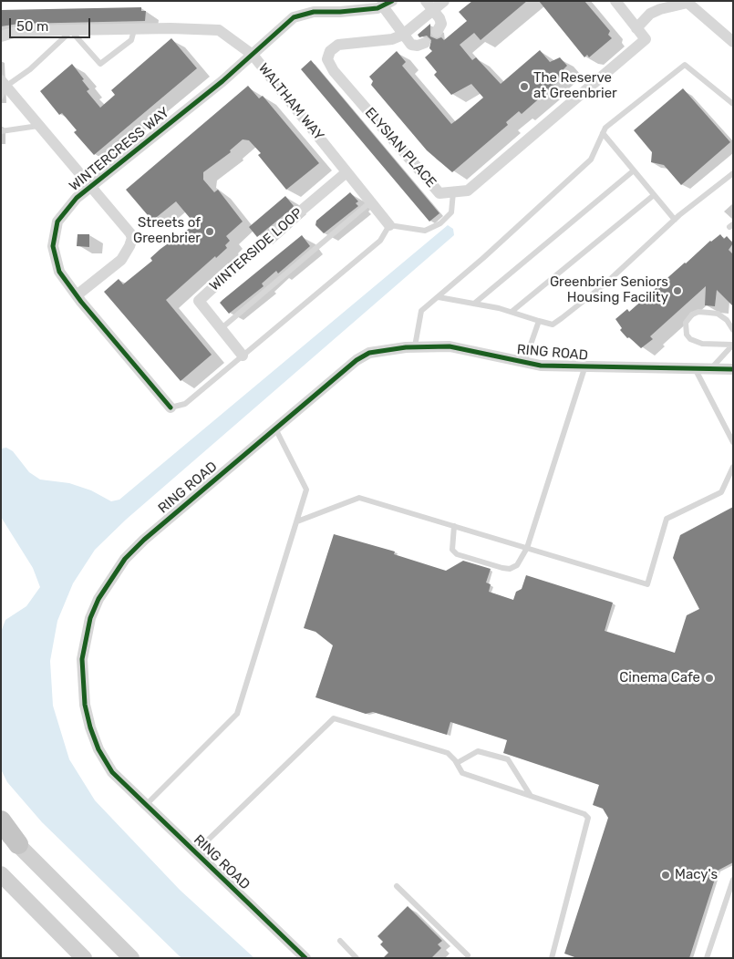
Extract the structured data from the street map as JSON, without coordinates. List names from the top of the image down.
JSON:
{
  "streets": {
    "street": [
      "WALTHAM WAY",
      "ELYSIAN PLACE",
      "WINTERCRESS WAY",
      "WINTERSIDE LOOP",
      "RING ROAD"
    ]
  },
  "crossings": [
    ["WALTHAM WAY", "WINTERCRESS WAY"],
    ["WALTHAM WAY", "WINTERSIDE LOOP"]
  ],
  "places": [
    "The Reserve at Greenbrier",
    "Streets of Greenbrier",
    "Greenbrier Seniors Housing Facility",
    "Cinema Cafe",
    "Macy's"
  ],
  "scale_bar": "50 m"
}
